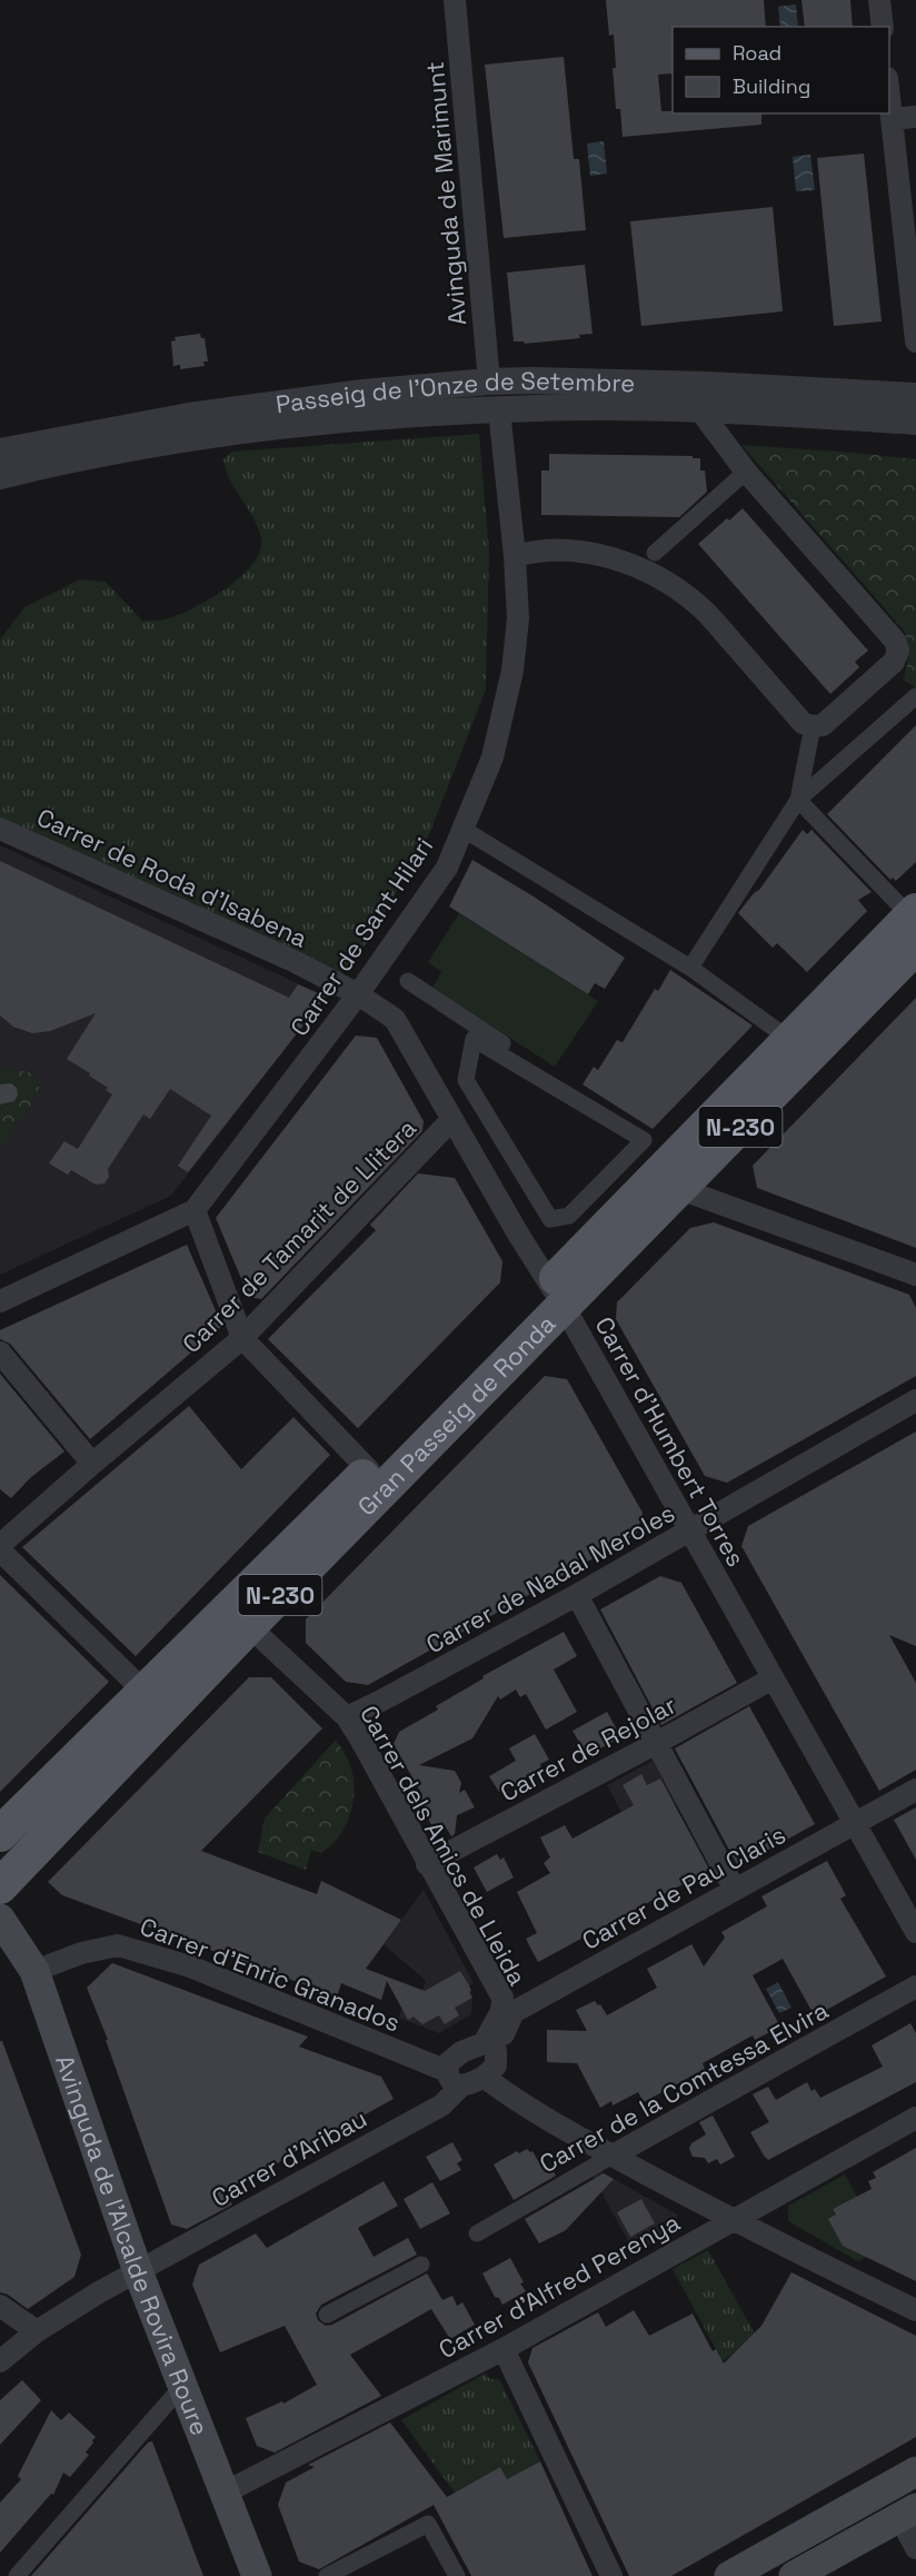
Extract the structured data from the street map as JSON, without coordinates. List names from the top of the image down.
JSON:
{
  "streets": {
    "main road": ["N-230", "Gran Passeig de Ronda", "Avinguda de l'Alcalde Rovira Roure"],
    "street": [
      "Avinguda de Marimunt",
      "Passeig de l'Onze de Setembre",
      "Carrer de Roda d'Isabena",
      "Carrer de Sant Hilari",
      "Carrer de Tamarit de Llitera",
      "Carrer d'Humbert Torres",
      "Carrer de Nadal Meroles",
      "Carrer de Rejolar",
      "Carrer dels Amics de Lleida",
      "Carrer de Pau Claris",
      "Carrer d'Enric Granados",
      "Carrer de la Comtessa Elvira",
      "Carrer d'Aribau",
      "Carrer d'Alfred Perenya"
    ]
  },
  "crossings": [
    ["Avinguda de Marimunt", "Passeig de l'Onze de Setembre"],
    ["Passeig de l'Onze de Setembre", "Carrer de Sant Hilari"],
    ["Carrer de Roda d'Isabena", "Carrer de Sant Hilari"],
    ["Carrer de Roda d'Isabena", "Carrer d'Humbert Torres"],
    ["Carrer de Sant Hilari", "Carrer d'Humbert Torres"],
    ["Carrer de Tamarit de Llitera", "Carrer d'Humbert Torres"],
    ["Gran Passeig de Ronda", "Carrer d'Humbert Torres"],
    ["Gran Passeig de Ronda", "Carrer dels Amics de Lleida"],
    ["Carrer d'Humbert Torres", "Carrer de Nadal Meroles"],
    ["Carrer d'Humbert Torres", "Carrer de Rejolar"],
    ["Carrer d'Humbert Torres", "Carrer de Pau Claris"],
    ["Carrer de Nadal Meroles", "Carrer dels Amics de Lleida"],
    ["Carrer de Rejolar", "Carrer dels Amics de Lleida"],
    ["Carrer dels Amics de Lleida", "Carrer de Pau Claris"],
    ["Carrer dels Amics de Lleida", "Carrer d'Aribau"],
    ["Carrer de Pau Claris", "Carrer d'Aribau"],
    ["Carrer d'Enric Granados", "Carrer d'Aribau"],
    ["Carrer d'Enric Granados", "Avinguda de l'Alcalde Rovira Roure"],
    ["Carrer d'Aribau", "Avinguda de l'Alcalde Rovira Roure"],
    ["Avinguda de l'Alcalde Rovira Roure", "Carrer d'Alfred Perenya"]
  ],
  "legend": ["Road", "Building"]
}
